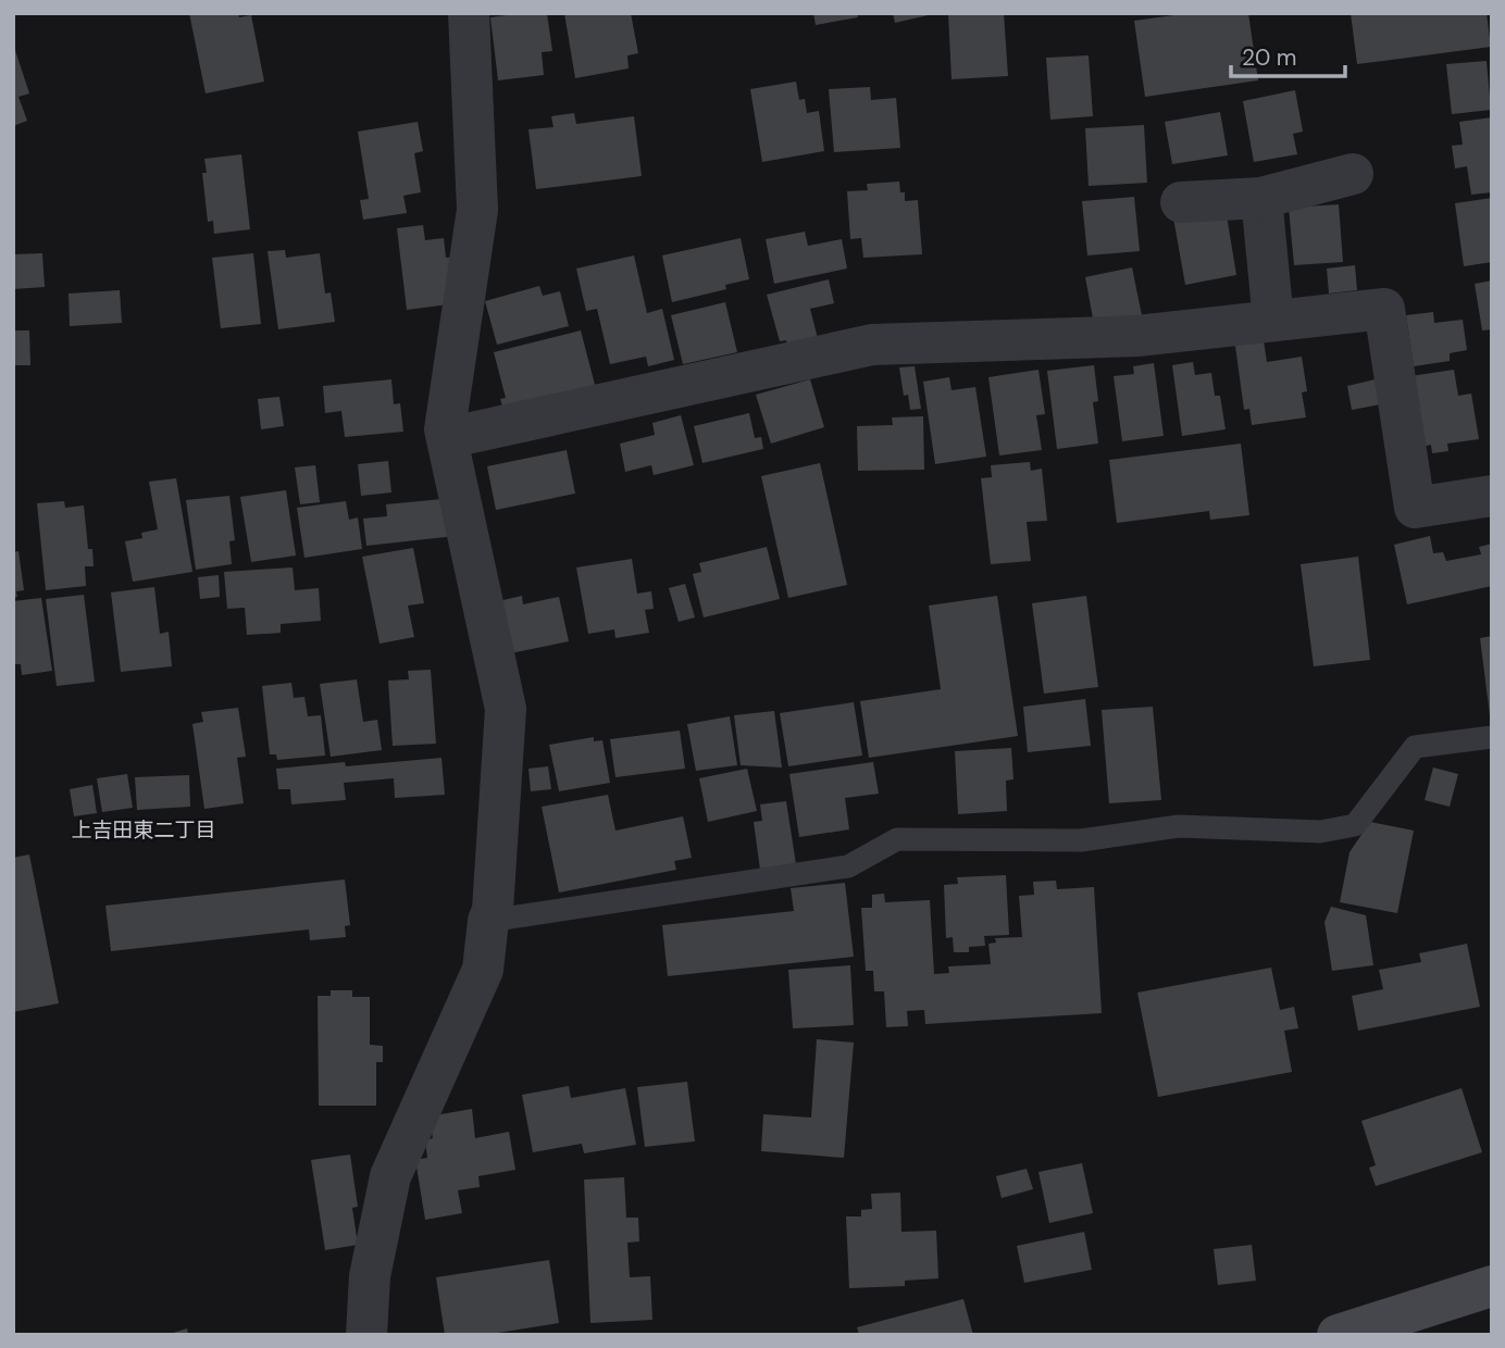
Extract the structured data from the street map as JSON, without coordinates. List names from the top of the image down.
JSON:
{
  "districts": ["上吉田東二丁目"],
  "scale_bar": "20 m"
}
